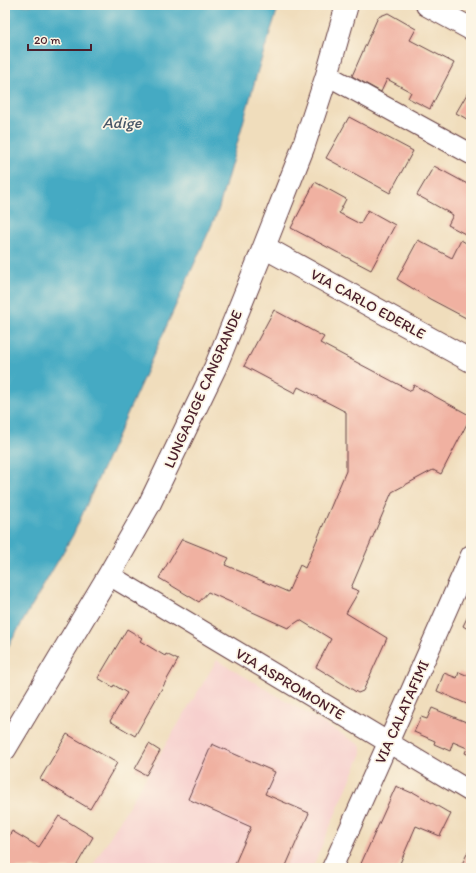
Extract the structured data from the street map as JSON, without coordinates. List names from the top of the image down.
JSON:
{
  "streets": {
    "street": [
      "VIA CARLO EDERLE",
      "LUNGADIGE CANGRANDE",
      "VIA ASPROMONTE",
      "VIA CALATAFIMI"
    ]
  },
  "crossings": [
    ["VIA CARLO EDERLE", "LUNGADIGE CANGRANDE"],
    ["LUNGADIGE CANGRANDE", "VIA ASPROMONTE"],
    ["VIA ASPROMONTE", "VIA CALATAFIMI"]
  ],
  "water": ["Adige"],
  "scale_bar": "20 m"
}
